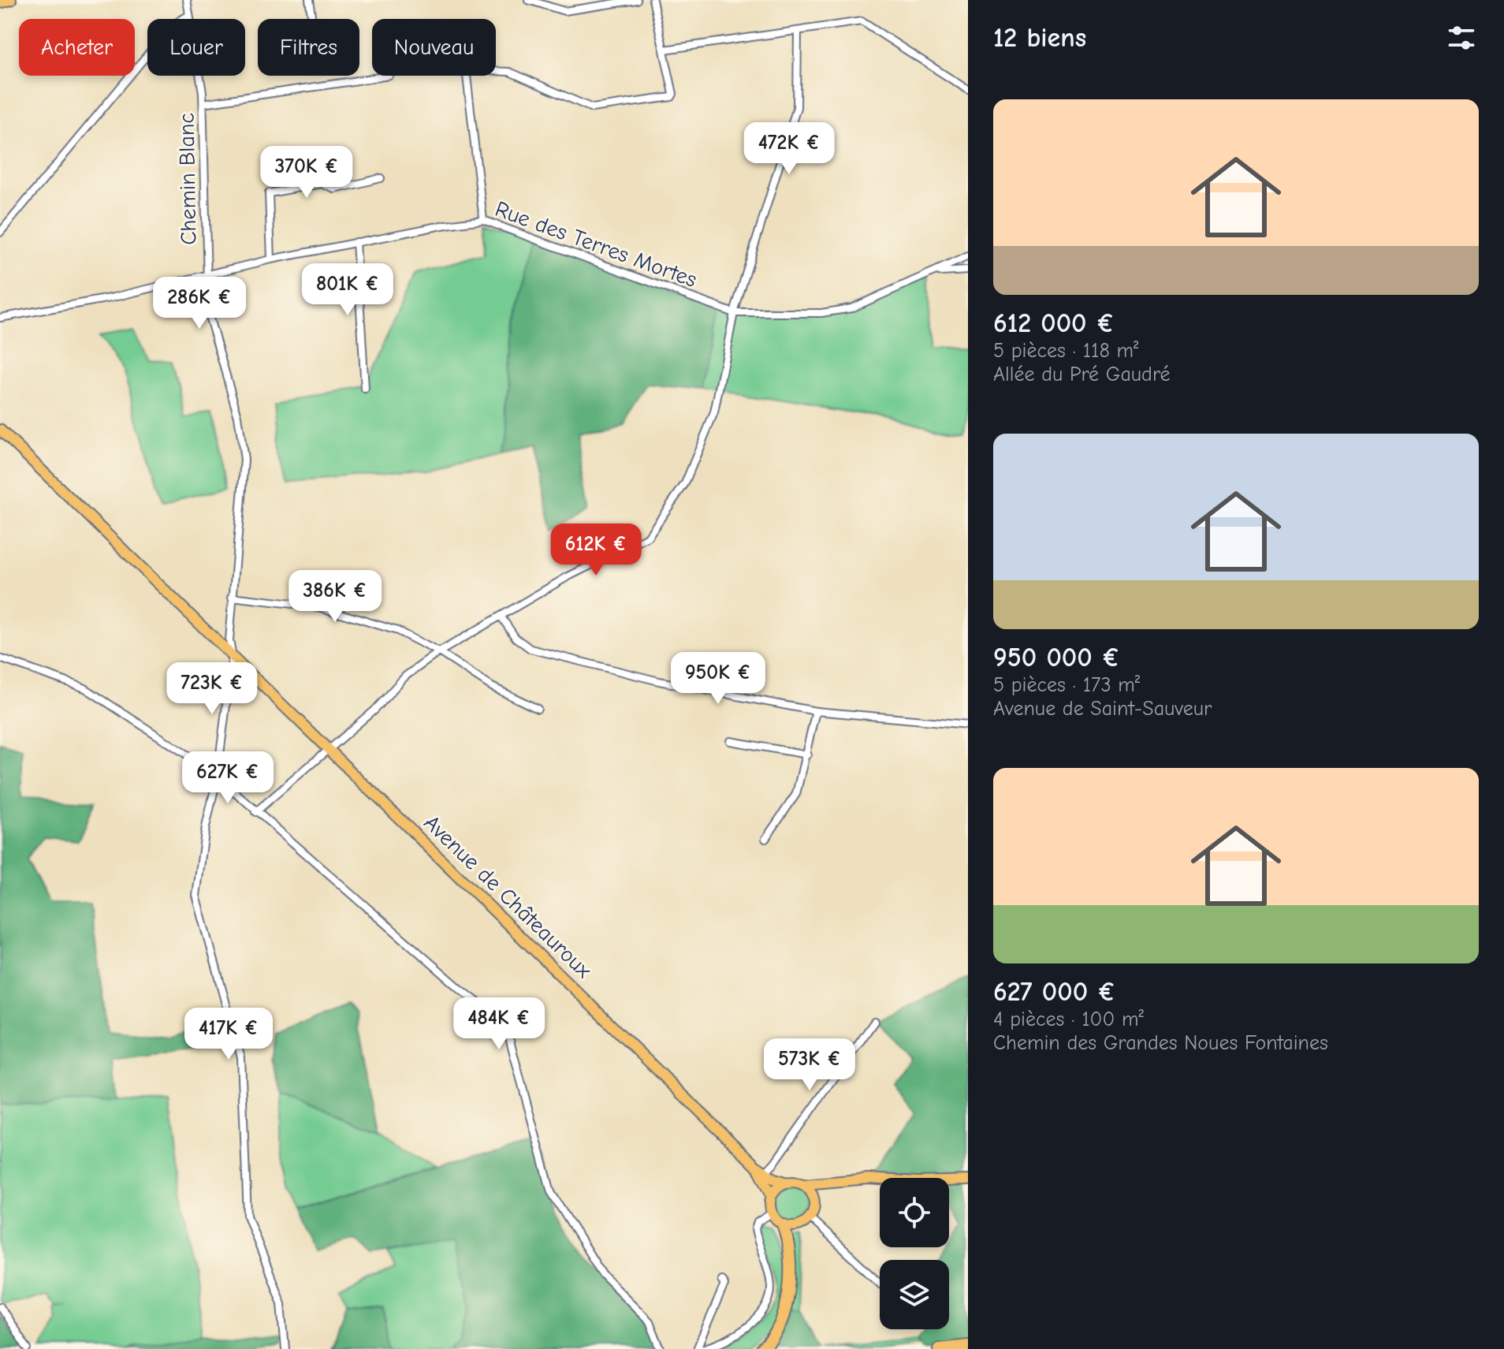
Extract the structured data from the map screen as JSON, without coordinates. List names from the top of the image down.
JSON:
{
  "streets": {
    "main road": ["Avenue de Châteauroux"],
    "street": ["Chemin Blanc", "Rue des Terres Mortes"]
  },
  "crossings": [
    ["Chemin Blanc", "Rue des Terres Mortes"],
    ["Chemin Blanc", "Avenue de Châteauroux"]
  ],
  "page": {
    "heading": "12 biens",
    "chip": [
      "Acheter",
      "Louer",
      "Filtres",
      "Nouveau"
    ],
    "list": [
      {
        "name": "612 000 €",
        "note": "5 pièces · 118 m² · Allée du Pré Gaudré"
      },
      {
        "name": "950 000 €",
        "note": "5 pièces · 173 m² · Avenue de Saint-Sauveur"
      },
      {
        "name": "627 000 €",
        "note": "4 pièces · 100 m² · Chemin des Grandes Noues Fontaines"
      }
    ],
    "price": [
      "472K €",
      "370K €",
      "801K €",
      "286K €",
      "612K €",
      "386K €",
      "950K €",
      "723K €",
      "627K €",
      "484K €",
      "417K €",
      "573K €"
    ]
  }
}
